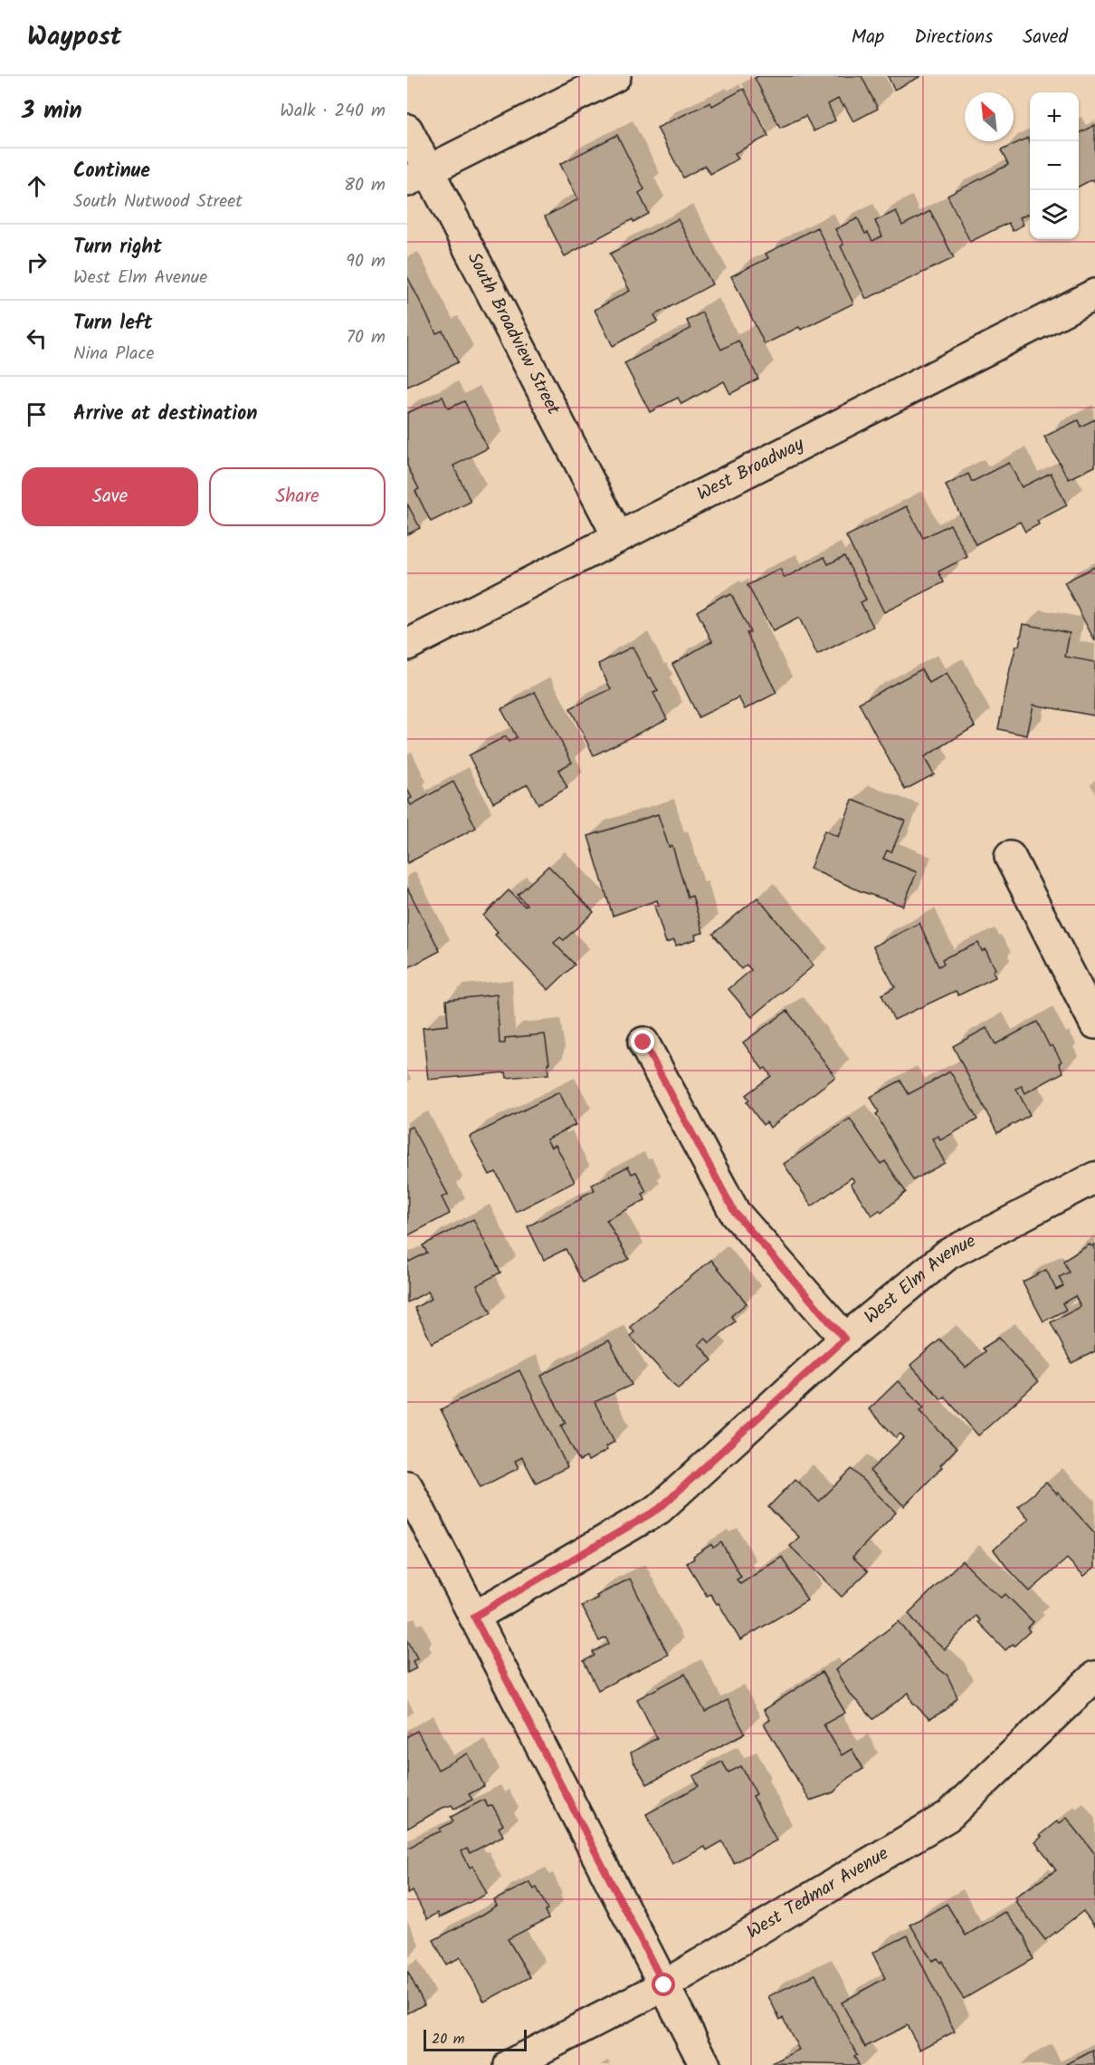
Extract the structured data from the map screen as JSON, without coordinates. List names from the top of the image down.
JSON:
{
  "streets": {
    "street": [
      "South Broadview Street",
      "West Broadway",
      "West Elm Avenue",
      "West Tedmar Avenue"
    ]
  },
  "crossings": [
    ["South Broadview Street", "West Broadway"]
  ],
  "scale_bar": "20 m",
  "north": "top left",
  "page": {
    "header": "Waypost",
    "nav": ["Map", "Directions", "Saved"],
    "heading": ["3 min", "Walk · 240 m"],
    "map_buttons": ["+", "−"],
    "list": [
      ["Continue", "South Nutwood Street", "80 m"],
      ["Turn right", "West Elm Avenue", "90 m"],
      ["Turn left", "Nina Place", "70 m"],
      "Arrive at destination"
    ],
    "buttons": ["Save", "Share"],
    "scale": "20 m"
  }
}
